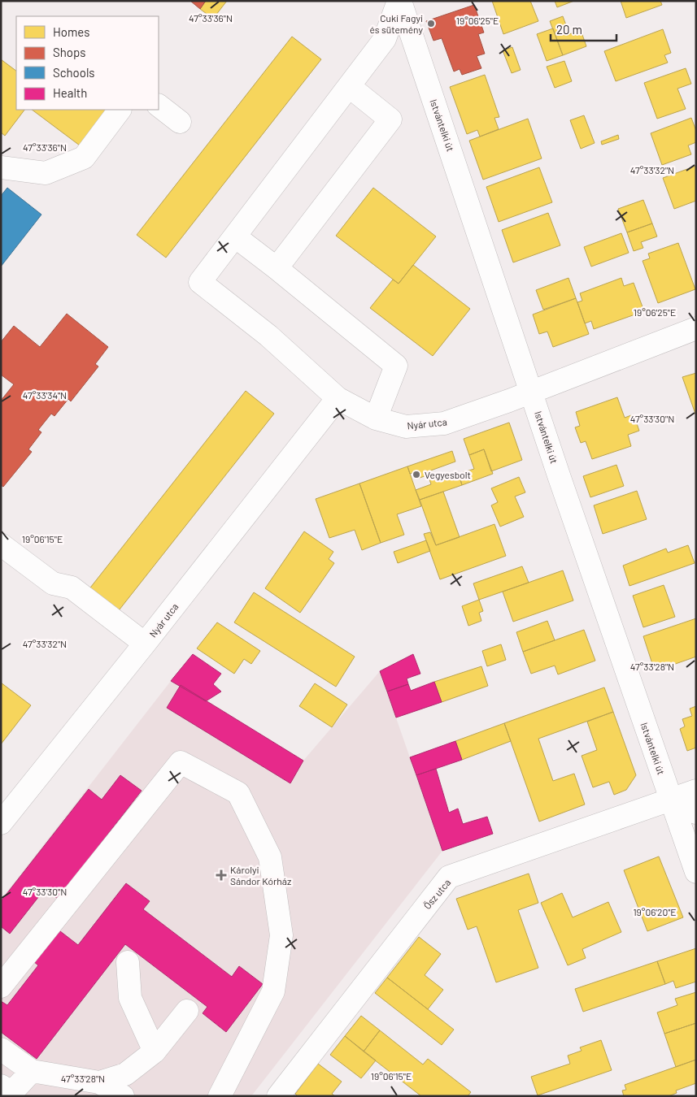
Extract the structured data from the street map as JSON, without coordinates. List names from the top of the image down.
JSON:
{
  "streets": {
    "street": ["Istvántelki út", "Nyár utca", "Ősz utca"]
  },
  "crossings": [
    ["Istvántelki út", "Nyár utca"],
    ["Istvántelki út", "Ősz utca"]
  ],
  "places": {
    "other": ["Cuki Fagyi és sütemény", "Vegyesbolt"],
    "health": ["Károlyi Sándor Kórház"]
  },
  "legend": [
    "Homes",
    "Shops",
    "Schools",
    "Health"
  ],
  "scale_bar": "20 m",
  "coordinates": [
    "47°33'36\"N",
    "19°06'25\"E",
    "47°33'32\"N",
    "47°33'34\"N",
    "47°33'30\"N",
    "19°06'15\"E",
    "47°33'28\"N",
    "19°06'20\"E"
  ]
}
